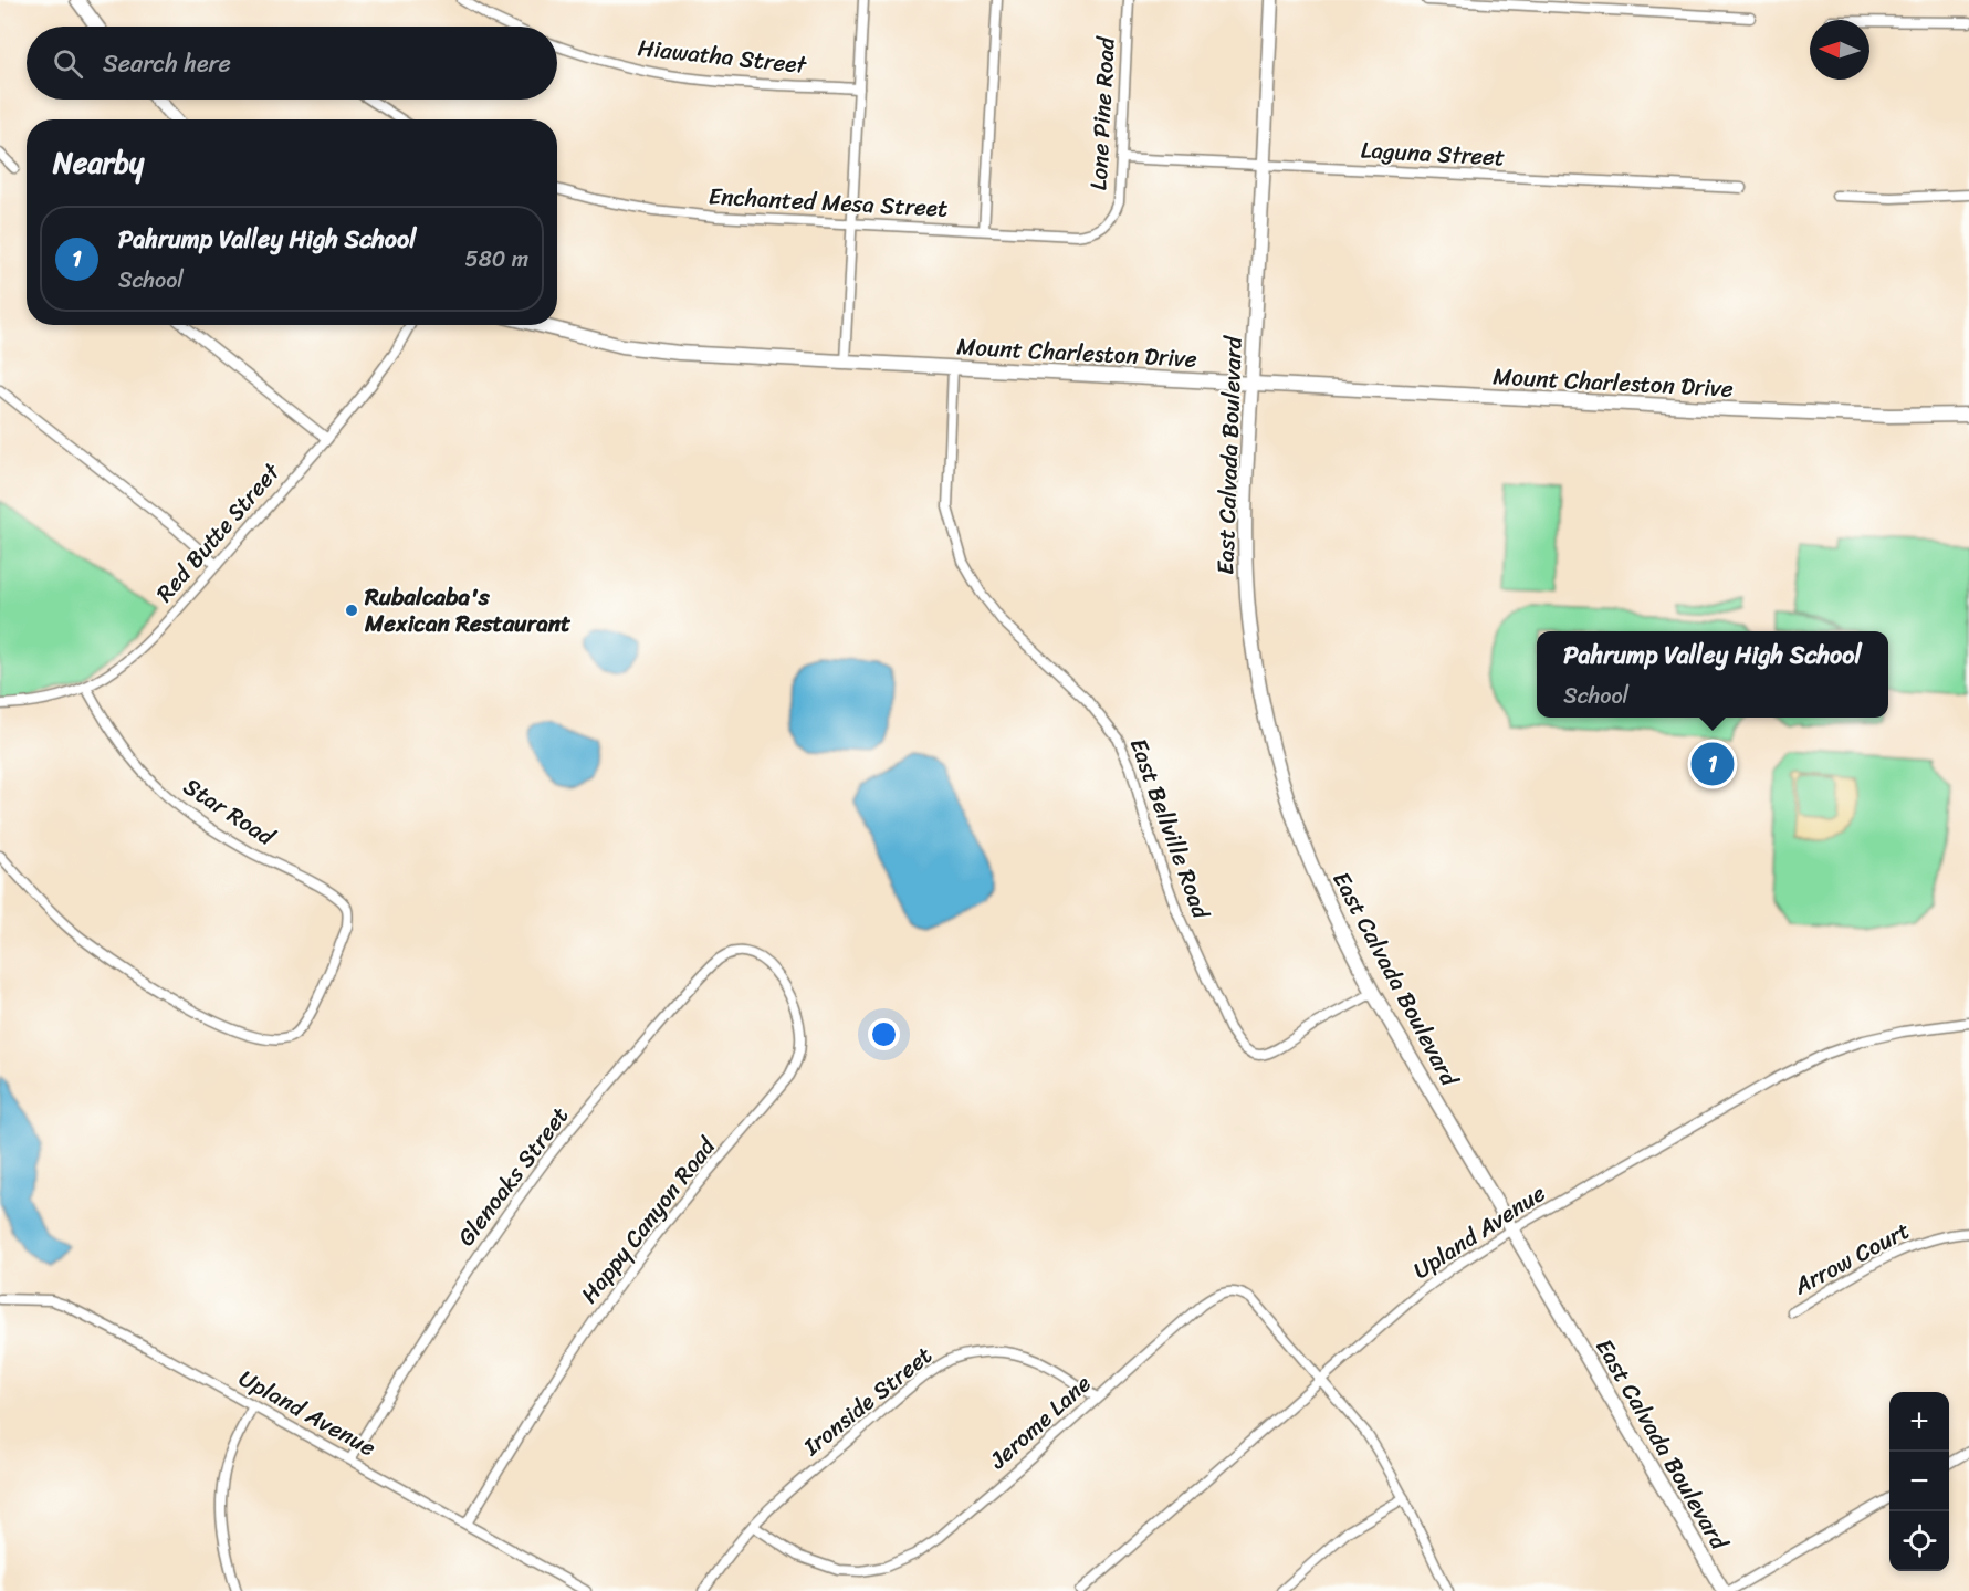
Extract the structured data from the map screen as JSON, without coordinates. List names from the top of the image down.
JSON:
{
  "streets": {
    "main road": ["Mount Charleston Drive", "East Calvada Boulevard"],
    "street": [
      "Hiawatha Street",
      "Lone Pine Road",
      "Laguna Street",
      "Enchanted Mesa Street",
      "Red Butte Street",
      "Star Road",
      "East Bellville Road",
      "Glenoaks Street",
      "Happy Canyon Road",
      "Upland Avenue",
      "Arrow Court",
      "Ironside Street",
      "Jerome Lane"
    ]
  },
  "crossings": [
    ["Lone Pine Road", "Laguna Street"],
    ["Lone Pine Road", "Enchanted Mesa Street"],
    ["Laguna Street", "East Calvada Boulevard"],
    ["Mount Charleston Drive", "East Calvada Boulevard"],
    ["Mount Charleston Drive", "East Bellville Road"],
    ["East Calvada Boulevard", "East Bellville Road"],
    ["East Calvada Boulevard", "Upland Avenue"],
    ["Red Butte Street", "Star Road"],
    ["Glenoaks Street", "Happy Canyon Road"],
    ["Glenoaks Street", "Upland Avenue"],
    ["Happy Canyon Road", "Upland Avenue"],
    ["Upland Avenue", "Jerome Lane"],
    ["Ironside Street", "Jerome Lane"]
  ],
  "places": ["Rubalcaba's Mexican Restaurant"],
  "north": "left",
  "page": {
    "search": "Search here",
    "heading": "Nearby",
    "list": [
      {
        "mark": "1",
        "name": "Pahrump Valley High School",
        "note": "School",
        "value": "580 m"
      }
    ],
    "popup": ["Pahrump Valley High School", "School"],
    "pins": "1",
    "map_buttons": ["+", "−"]
  }
}
